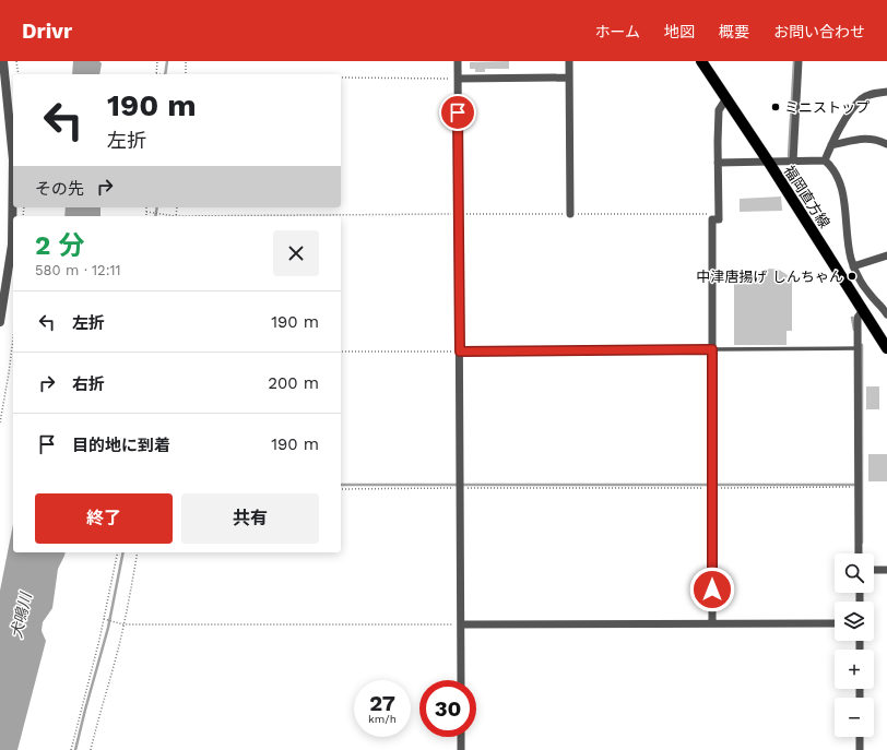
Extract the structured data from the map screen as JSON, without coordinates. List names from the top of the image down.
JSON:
{
  "streets": {
    "main road": ["福岡直方線"]
  },
  "water": ["犬鳴川"],
  "places": ["ミニストップ", "中津唐揚げ しんちゃん"],
  "page": {
    "header": "Drivr",
    "nav": [
      "ホーム",
      "地図",
      "概要",
      "お問い合わせ"
    ],
    "turn": ["190 m", "左折"],
    "then": "その先",
    "heading": ["2 分", "580 m · 12:11"],
    "list": [
      {
        "name": "左折",
        "value": "190 m"
      },
      {
        "name": "右折",
        "value": "200 m"
      },
      {
        "name": "目的地に到着",
        "value": "190 m"
      }
    ],
    "buttons": ["終了", "共有"],
    "map_buttons": ["+", "−"],
    "speed": "27 km/h",
    "limit": "30"
  }
}
